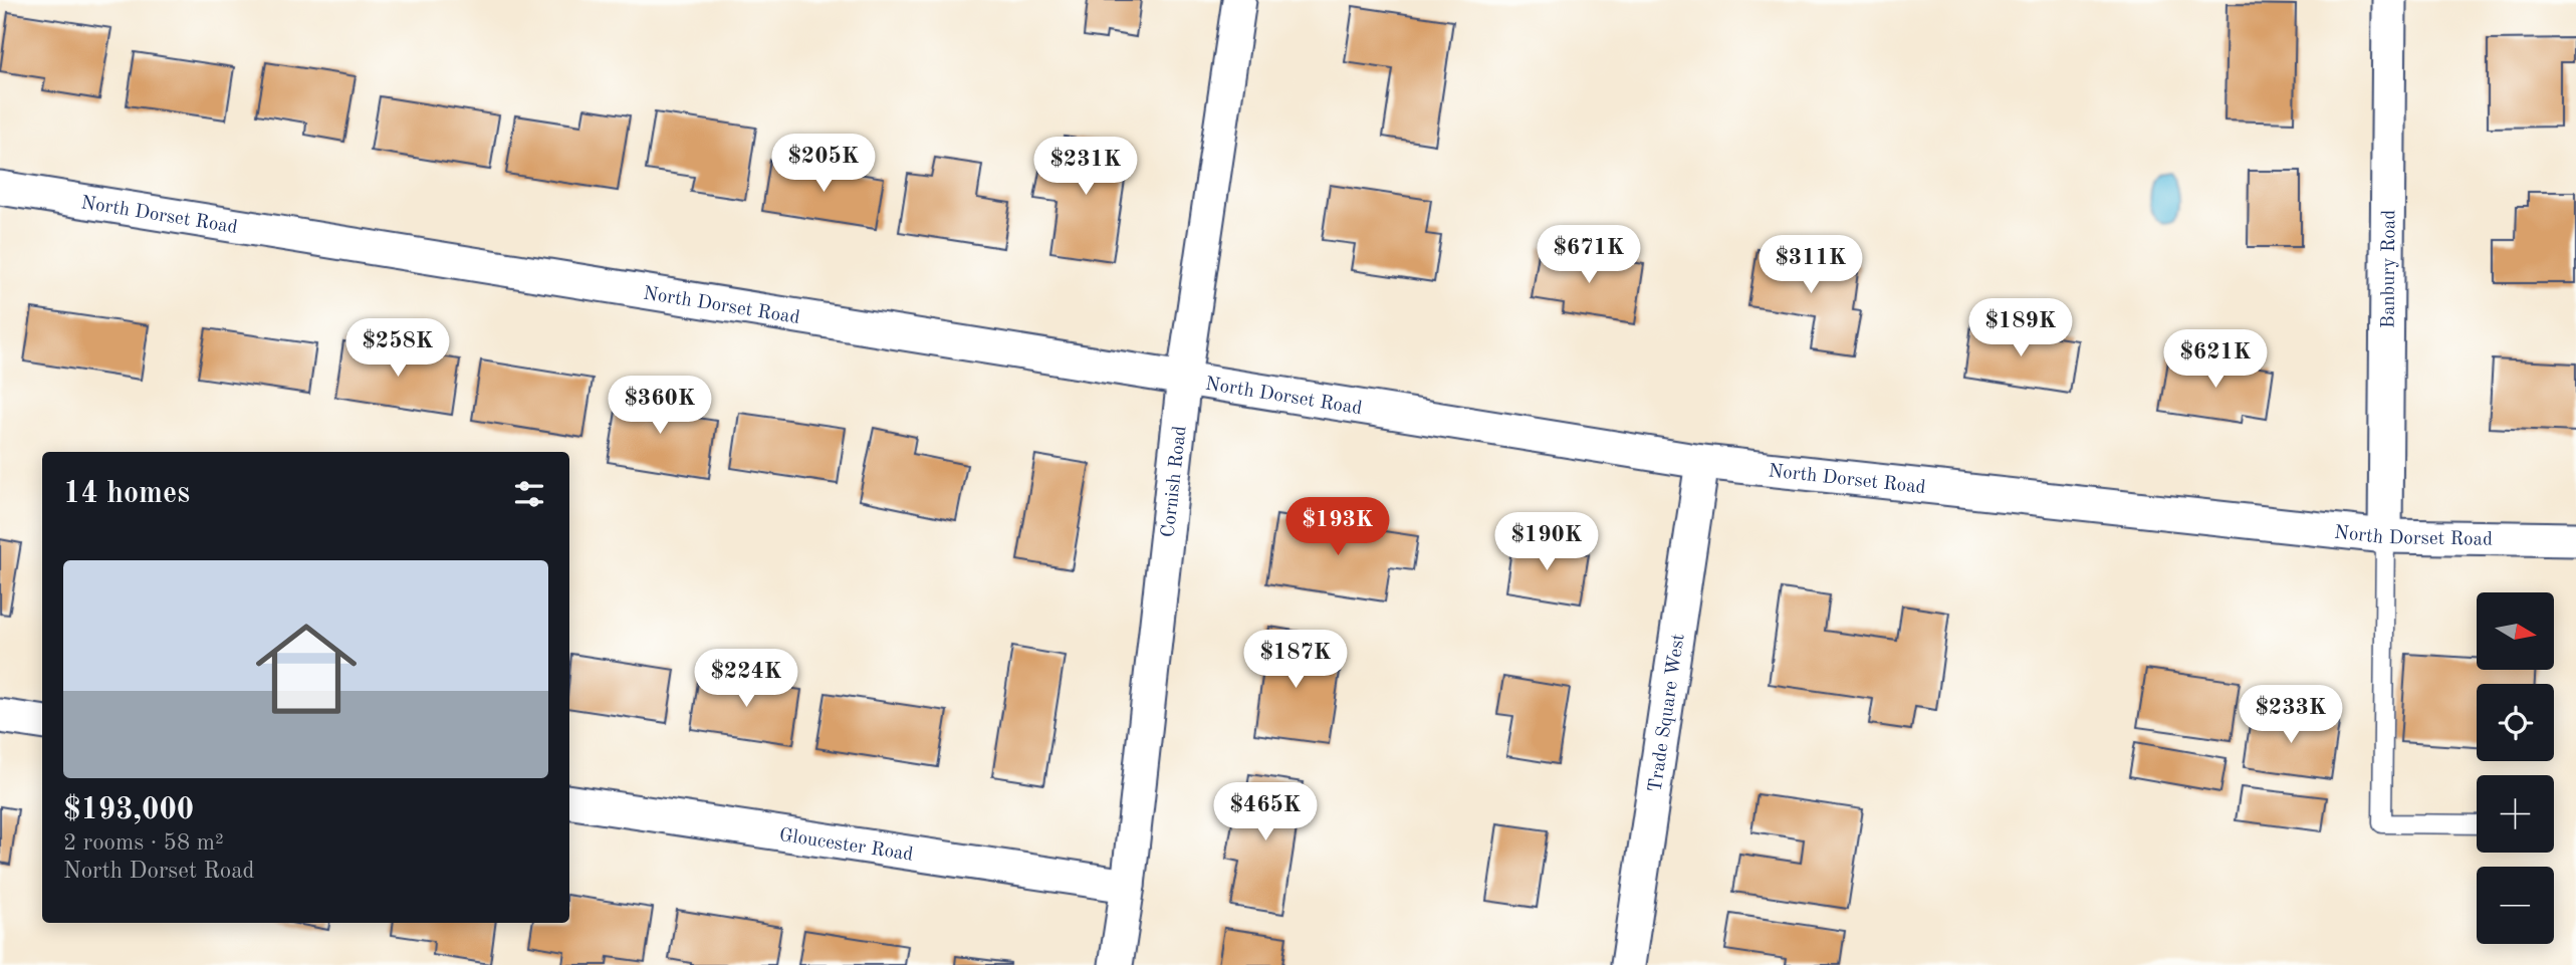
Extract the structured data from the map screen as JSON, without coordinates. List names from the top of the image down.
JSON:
{
  "streets": {
    "street": [
      "North Dorset Road",
      "Banbury Road",
      "Cornish Road",
      "Trade Square West",
      "Gloucester Road"
    ]
  },
  "crossings": [
    ["North Dorset Road", "Banbury Road"],
    ["North Dorset Road", "Cornish Road"],
    ["North Dorset Road", "Trade Square West"],
    ["Cornish Road", "Gloucester Road"]
  ],
  "north": "right",
  "page": {
    "price": [
      "$205K",
      "$231K",
      "$671K",
      "$311K",
      "$189K",
      "$258K",
      "$621K",
      "$360K",
      "$193K",
      "$190K",
      "$187K",
      "$224K",
      "$233K",
      "$465K"
    ],
    "heading": "14 homes",
    "list": [
      {
        "name": "$193,000",
        "note": "2 rooms · 58 m² · North Dorset Road"
      }
    ],
    "map_buttons": ["+", "−"]
  }
}
